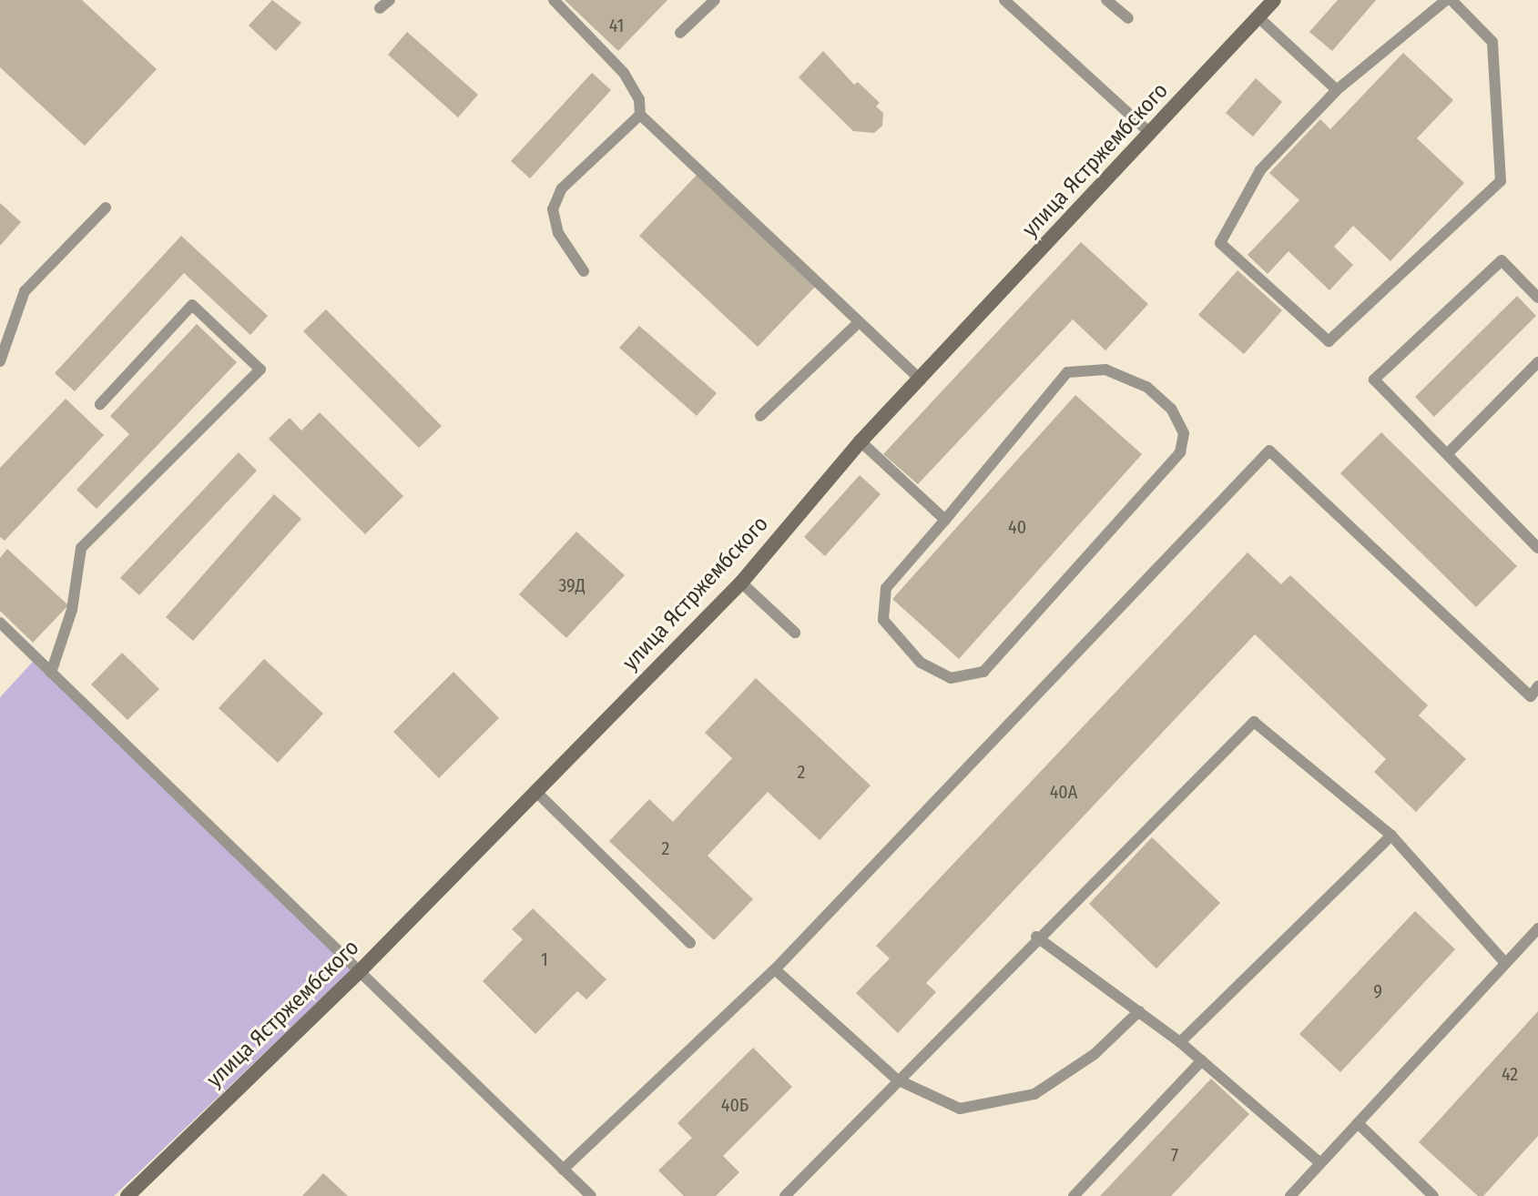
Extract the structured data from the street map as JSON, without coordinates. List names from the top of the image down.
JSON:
{
  "streets": {
    "main road": ["улица Ястржембского"]
  },
  "house_numbers": [
    "41",
    "40",
    "39Д",
    "2",
    "40А",
    "2",
    "1",
    "9",
    "42",
    "40Б",
    "7"
  ]
}
